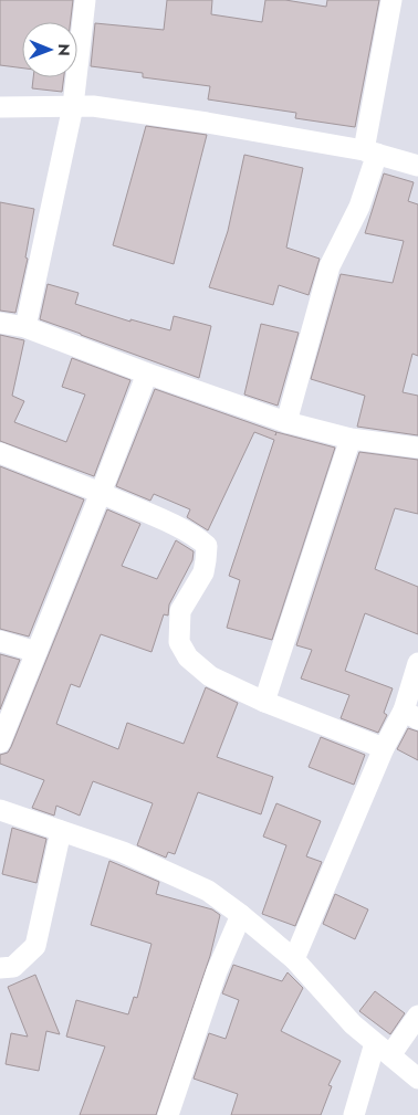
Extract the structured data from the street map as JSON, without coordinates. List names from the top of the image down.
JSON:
{
  "north": "right"
}
